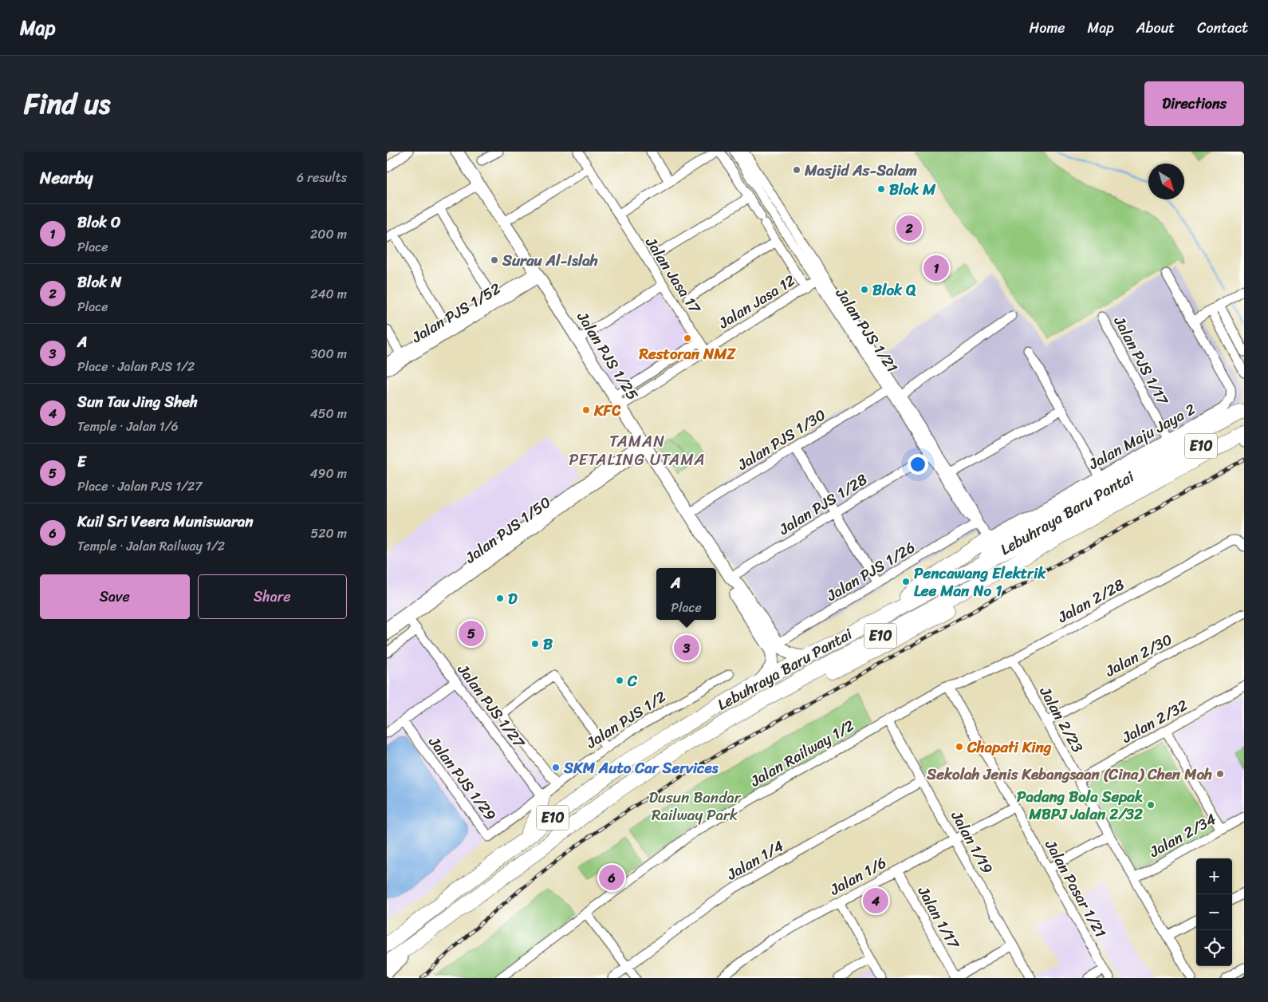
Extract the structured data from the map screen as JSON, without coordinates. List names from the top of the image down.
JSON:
{
  "streets": {
    "highway": ["E10", "Lebuhraya Baru Pantai"],
    "main road": ["Jalan PJS 1/25"],
    "street": [
      "Jalan Jasa 17",
      "Jalan Jasa 12",
      "Jalan PJS 1/52",
      "Jalan PJS 1/21",
      "Jalan PJS 1/17",
      "Jalan Maju Jaya 2",
      "Jalan PJS 1/30",
      "Jalan PJS 1/28",
      "Jalan PJS 1/50",
      "Jalan PJS 1/26",
      "Jalan 2/28",
      "Jalan 2/30",
      "Jalan PJS 1/27",
      "Jalan PJS 1/2",
      "Jalan 2/23",
      "Jalan 2/32",
      "Jalan Railway 1/2",
      "Jalan PJS 1/29",
      "Jalan 2/34",
      "Jalan 1/19",
      "Jalan 1/4",
      "Jalan 1/6",
      "Jalan Pasar 1/21",
      "Jalan 1/17"
    ]
  },
  "crossings": [
    ["Jalan Jasa 17", "Jalan Jasa 12"],
    ["Jalan Jasa 12", "Jalan PJS 1/21"],
    ["Jalan Jasa 12", "Jalan PJS 1/25"],
    ["Jalan PJS 1/52", "Jalan PJS 1/25"],
    ["Jalan PJS 1/21", "Jalan Maju Jaya 2"],
    ["Jalan PJS 1/21", "Jalan PJS 1/30"],
    ["Jalan PJS 1/21", "Jalan PJS 1/28"],
    ["Jalan PJS 1/21", "Jalan PJS 1/26"],
    ["Jalan PJS 1/25", "Jalan PJS 1/30"],
    ["Jalan PJS 1/25", "Jalan PJS 1/28"],
    ["Jalan PJS 1/25", "Lebuhraya Baru Pantai"],
    ["Jalan PJS 1/25", "Jalan PJS 1/50"],
    ["Jalan PJS 1/25", "Jalan PJS 1/26"],
    ["Jalan PJS 1/17", "Jalan Maju Jaya 2"],
    ["Jalan PJS 1/50", "Jalan PJS 1/27"],
    ["Jalan 2/28", "Jalan 2/23"],
    ["Jalan 2/28", "Jalan Railway 1/2"],
    ["Jalan 2/28", "Jalan Pasar 1/21"],
    ["Jalan 2/30", "Jalan 2/23"],
    ["Jalan PJS 1/27", "Jalan PJS 1/2"],
    ["Jalan PJS 1/27", "Jalan PJS 1/29"],
    ["Jalan PJS 1/2", "Jalan PJS 1/29"],
    ["Jalan 2/23", "Jalan 2/32"],
    ["Jalan 2/23", "Jalan 2/34"],
    ["Jalan Railway 1/2", "Jalan 1/19"],
    ["Jalan Railway 1/2", "Jalan Pasar 1/21"],
    ["Jalan 1/19", "Jalan 1/4"],
    ["Jalan 1/19", "Jalan 1/6"],
    ["Jalan 1/6", "Jalan Pasar 1/21"],
    ["Jalan 1/6", "Jalan 1/17"]
  ],
  "districts": ["TAMAN PETALING UTAMA"],
  "parks": ["Dusun Bandar Railway Park"],
  "places": [
    "Masjid As-Salam",
    "Blok M",
    "Surau Al-Islah",
    "Blok Q",
    "Restoran NMZ",
    "KFC",
    "Pencawang Elektrik Lee Man No 1",
    "D",
    "B",
    "C",
    "Chapati King",
    "SKM Auto Car Services",
    "Sekolah Jenis Kebangsaan (Cina) Chen Moh",
    "Padang Bola Sepak MBPJ Jalan 2/32"
  ],
  "north": "bottom right",
  "page": {
    "header": "Map",
    "nav": [
      "Home",
      "Map",
      "About",
      "Contact"
    ],
    "title": "Find us",
    "buttons": [
      "Directions",
      ["Save", "Share"]
    ],
    "heading": ["Nearby", "6 results"],
    "list": [
      {
        "mark": "1",
        "name": "Blok O",
        "note": "Place",
        "value": "200 m"
      },
      {
        "mark": "2",
        "name": "Blok N",
        "note": "Place",
        "value": "240 m"
      },
      {
        "mark": "3",
        "name": "A",
        "note": "Place · Jalan PJS 1/2",
        "value": "300 m"
      },
      {
        "mark": "4",
        "name": "Sun Tau Jing Sheh",
        "note": "Temple · Jalan 1/6",
        "value": "450 m"
      },
      {
        "mark": "5",
        "name": "E",
        "note": "Place · Jalan PJS 1/27",
        "value": "490 m"
      },
      {
        "mark": "6",
        "name": "Kuil Sri Veera Muniswaran",
        "note": "Temple · Jalan Railway 1/2",
        "value": "520 m"
      }
    ],
    "pins": [
      "2",
      "1",
      "5",
      "3",
      "6",
      "4"
    ],
    "popup": ["A", "Place"],
    "map_buttons": ["+", "−"]
  }
}
